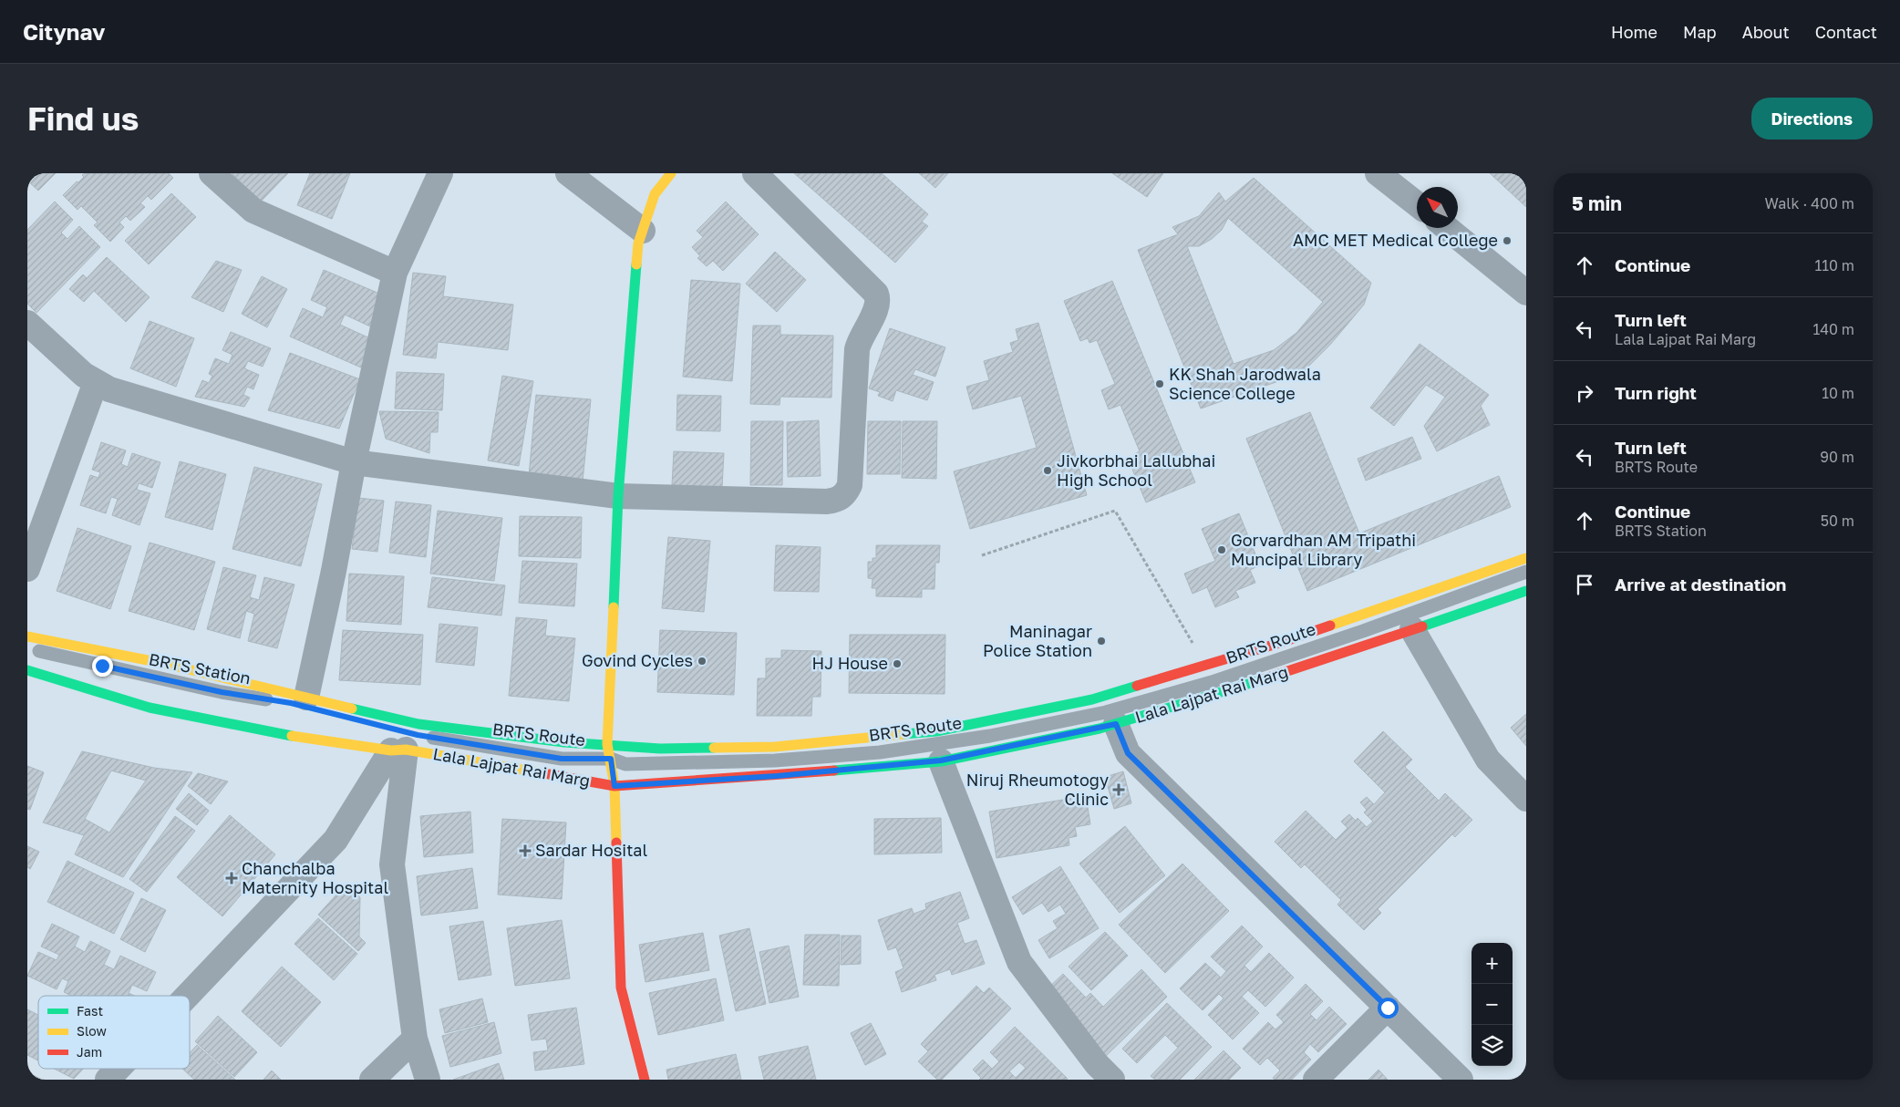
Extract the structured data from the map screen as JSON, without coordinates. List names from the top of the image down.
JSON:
{
  "streets": {
    "main road": ["Lala Lajpat Rai Marg"],
    "lane": ["BRTS Route", "BRTS Station"]
  },
  "crossings": [
    ["BRTS Route", "BRTS Station"],
    ["BRTS Route", "Lala Lajpat Rai Marg"],
    ["BRTS Station", "Lala Lajpat Rai Marg"]
  ],
  "places": {
    "other": [
      "AMC MET Medical College",
      "KK Shah Jarodwala Science College",
      "Jivkorbhai Lallubhai High School",
      "Gorvardhan AM Tripathi Muncipal Library",
      "Maninagar Police Station",
      "Govind Cycles",
      "HJ House"
    ],
    "health": ["Niruj Rheumotogy Clinic", "Sardar Hosital", "Chanchalba Maternity Hospital"]
  },
  "legend": ["Fast", "Slow", "Jam"],
  "north": "top left",
  "page": {
    "header": "Citynav",
    "nav": [
      "Home",
      "Map",
      "About",
      "Contact"
    ],
    "buttons": "Directions",
    "title": "Find us",
    "heading": ["5 min", "Walk · 400 m"],
    "list": [
      ["Continue", "110 m"],
      ["Turn left", "Lala Lajpat Rai Marg", "140 m"],
      ["Turn right", "10 m"],
      ["Turn left", "BRTS Route", "90 m"],
      ["Continue", "BRTS Station", "50 m"],
      "Arrive at destination"
    ],
    "map_buttons": ["+", "−"]
  }
}
